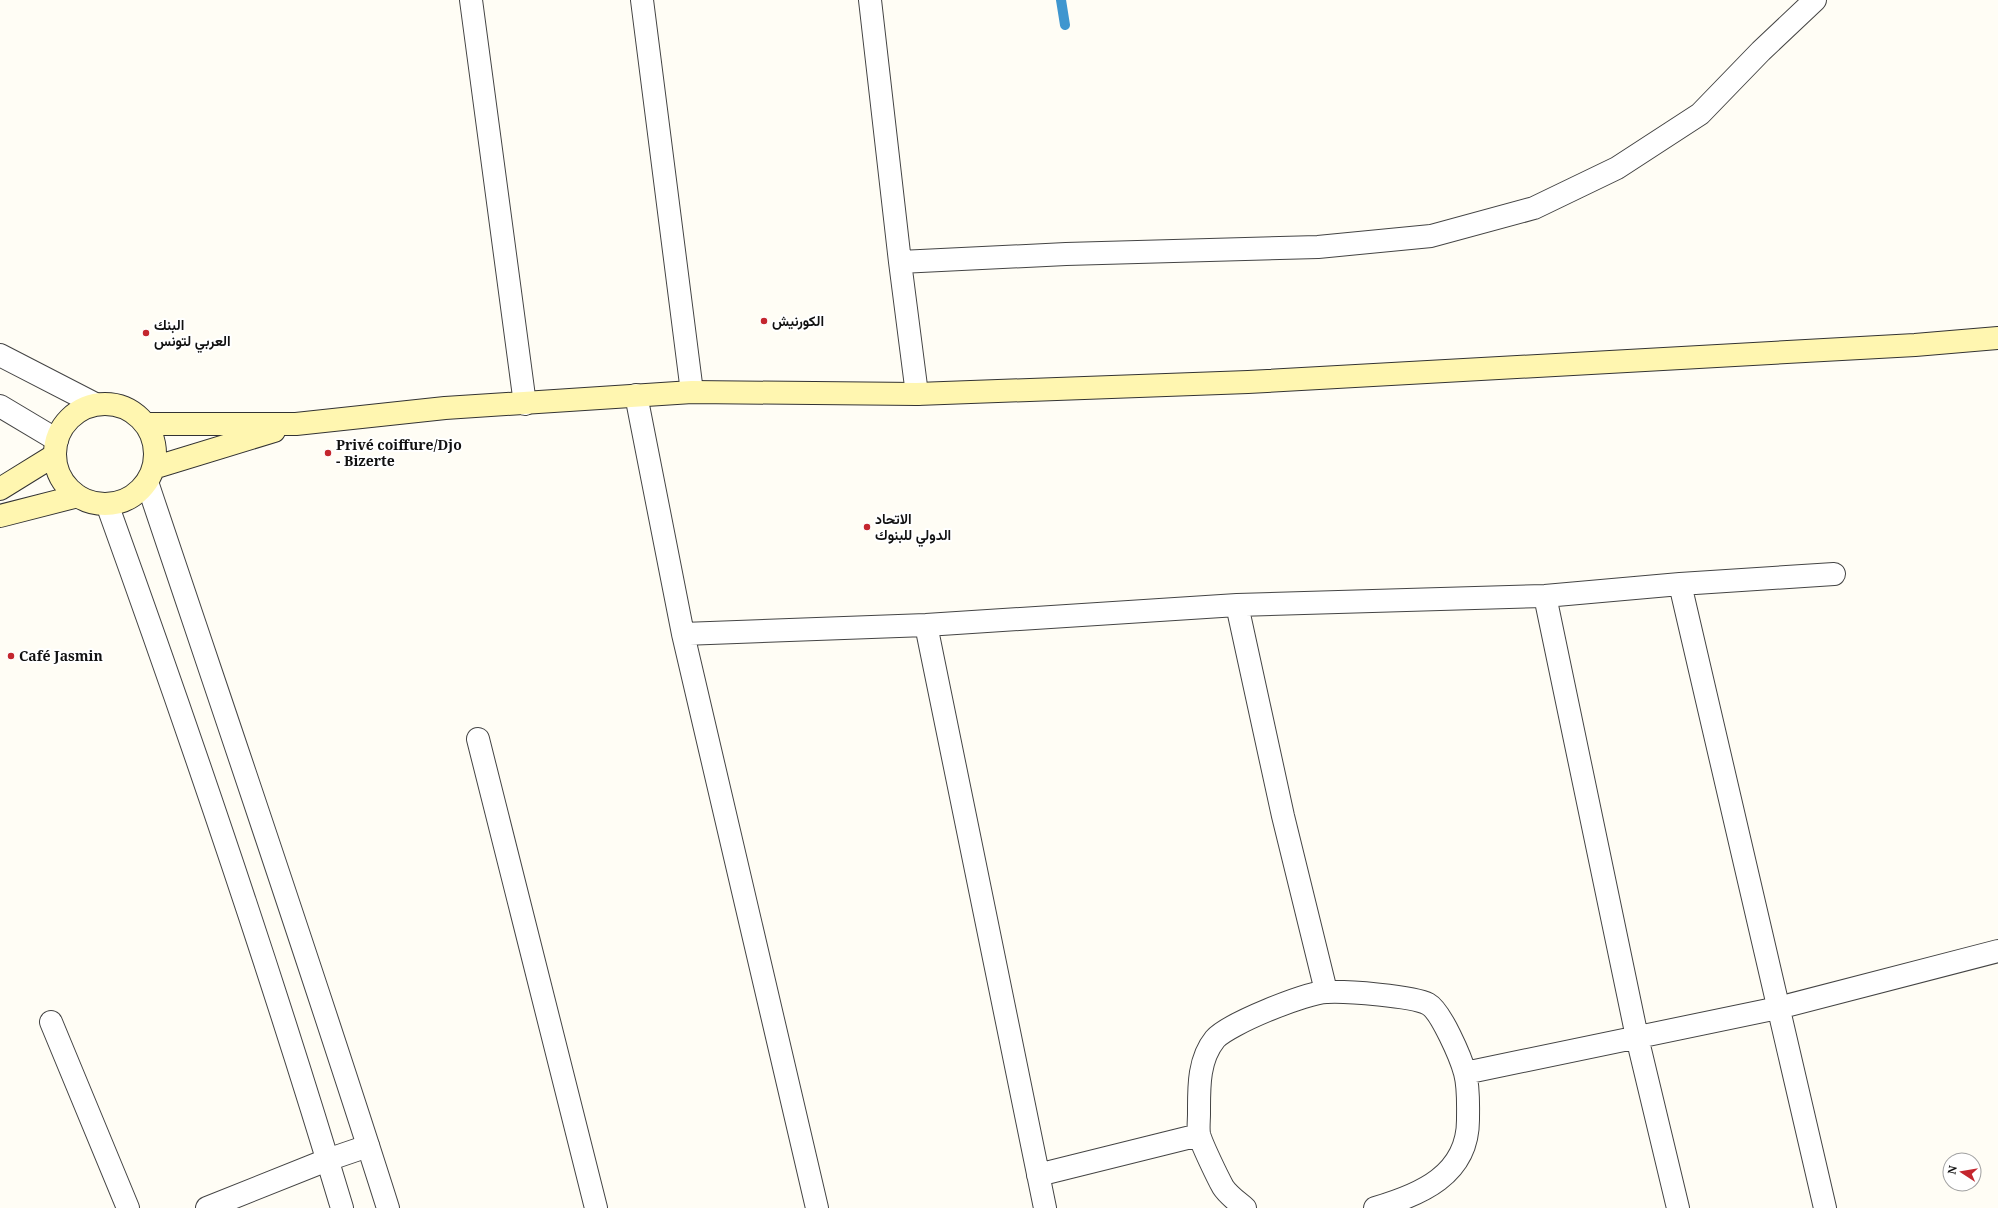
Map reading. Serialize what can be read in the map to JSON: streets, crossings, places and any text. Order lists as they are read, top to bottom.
{
  "places": [
    "الكورنيش",
    "البنك العربي لتونس",
    "Privé coiffure/Djo - Bizerte",
    "الاتحاد الدولي للبنوك",
    "Café Jasmin"
  ],
  "north": "left"
}
